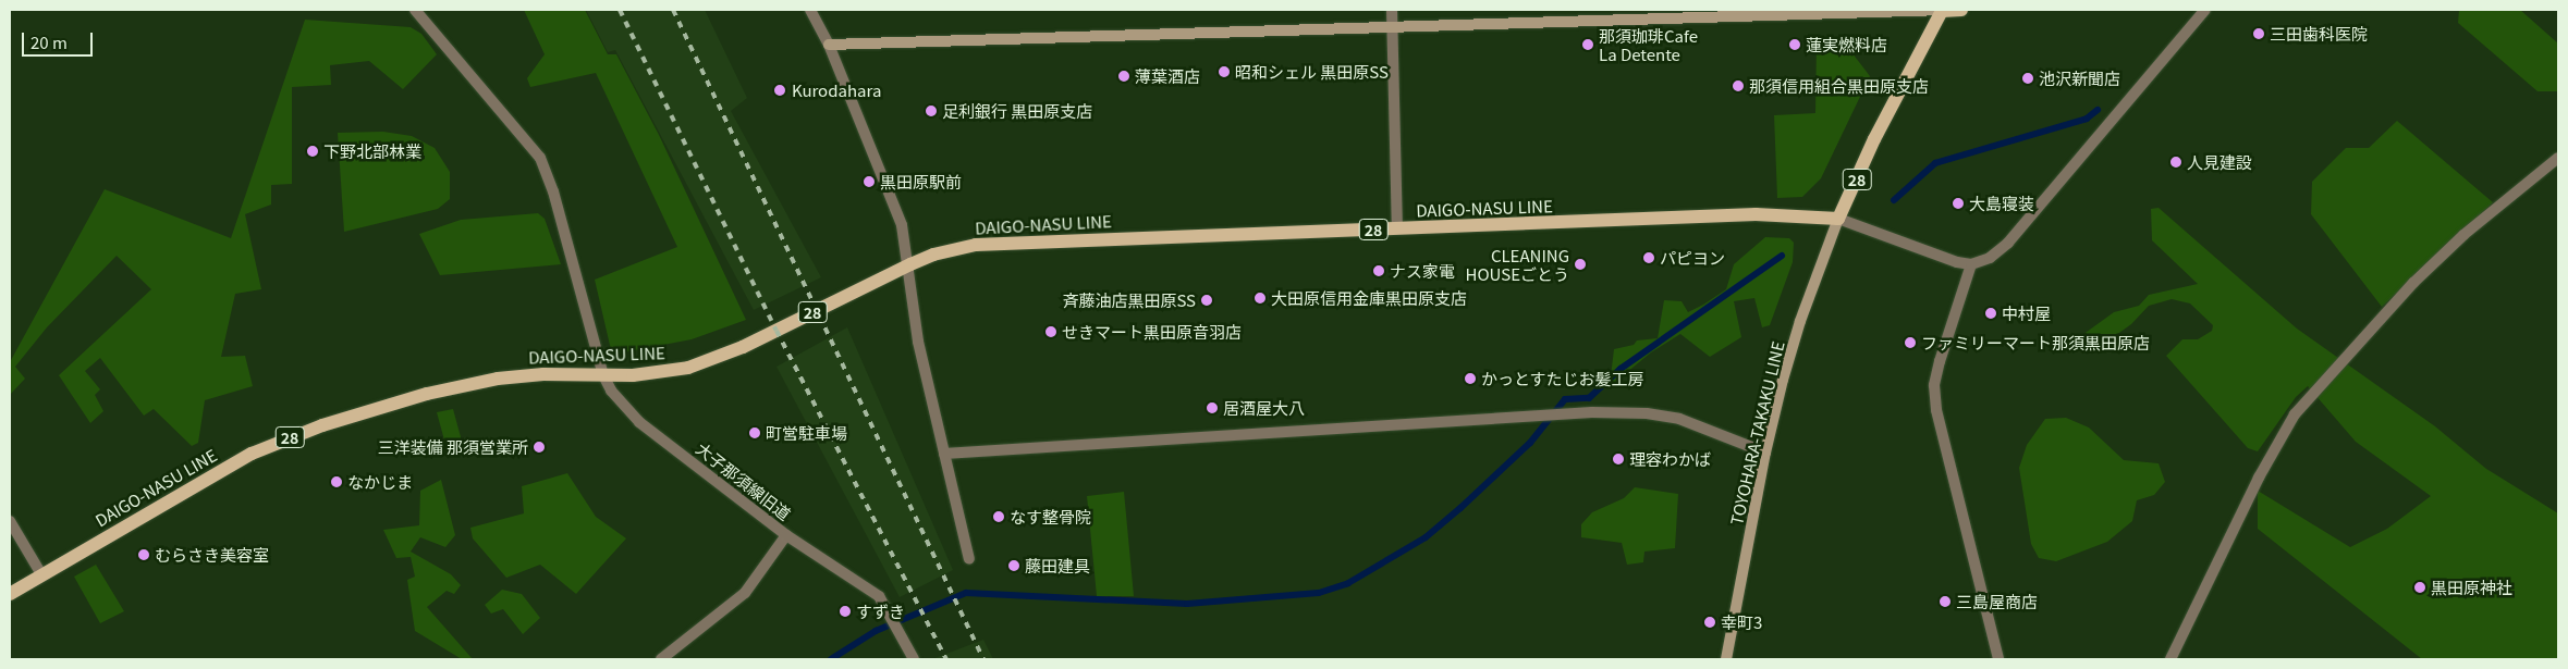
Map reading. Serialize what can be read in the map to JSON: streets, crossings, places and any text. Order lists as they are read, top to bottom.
{
  "streets": {
    "main road": ["28", "DAIGO-NASU LINE", "TOYOHARA-TAKAKU LINE"],
    "street": ["大子那須線旧道"]
  },
  "crossings": [
    ["28", "DAIGO-NASU LINE"],
    ["28", "TOYOHARA-TAKAKU LINE"],
    ["DAIGO-NASU LINE", "TOYOHARA-TAKAKU LINE"],
    ["DAIGO-NASU LINE", "大子那須線旧道"]
  ],
  "places": [
    "三田歯科医院",
    "那須珈琲Cafe La Detente",
    "蓮実燃料店",
    "昭和シェル 黒田原SS",
    "薄葉酒店",
    "池沢新聞店",
    "那須信用組合黒田原支店",
    "Kurodahara",
    "足利銀行 黒田原支店",
    "下野北部林業",
    "人見建設",
    "黒田原駅前",
    "大島寝装",
    "パピヨン",
    "CLEANING HOUSEごとう",
    "ナス家電",
    "大田原信用金庫黒田原支店",
    "斉藤油店黒田原SS",
    "中村屋",
    "せきマート黒田原音羽店",
    "ファミリーマート那須黒田原店",
    "かっとすたじお髪工房",
    "居酒屋大八",
    "町営駐車場",
    "三洋装備 那須営業所",
    "理容わかば",
    "なかじま",
    "なす整骨院",
    "むらさき美容室",
    "藤田建具",
    "黒田原神社",
    "三島屋商店",
    "すずき",
    "幸町3"
  ],
  "scale_bar": "20 m"
}
